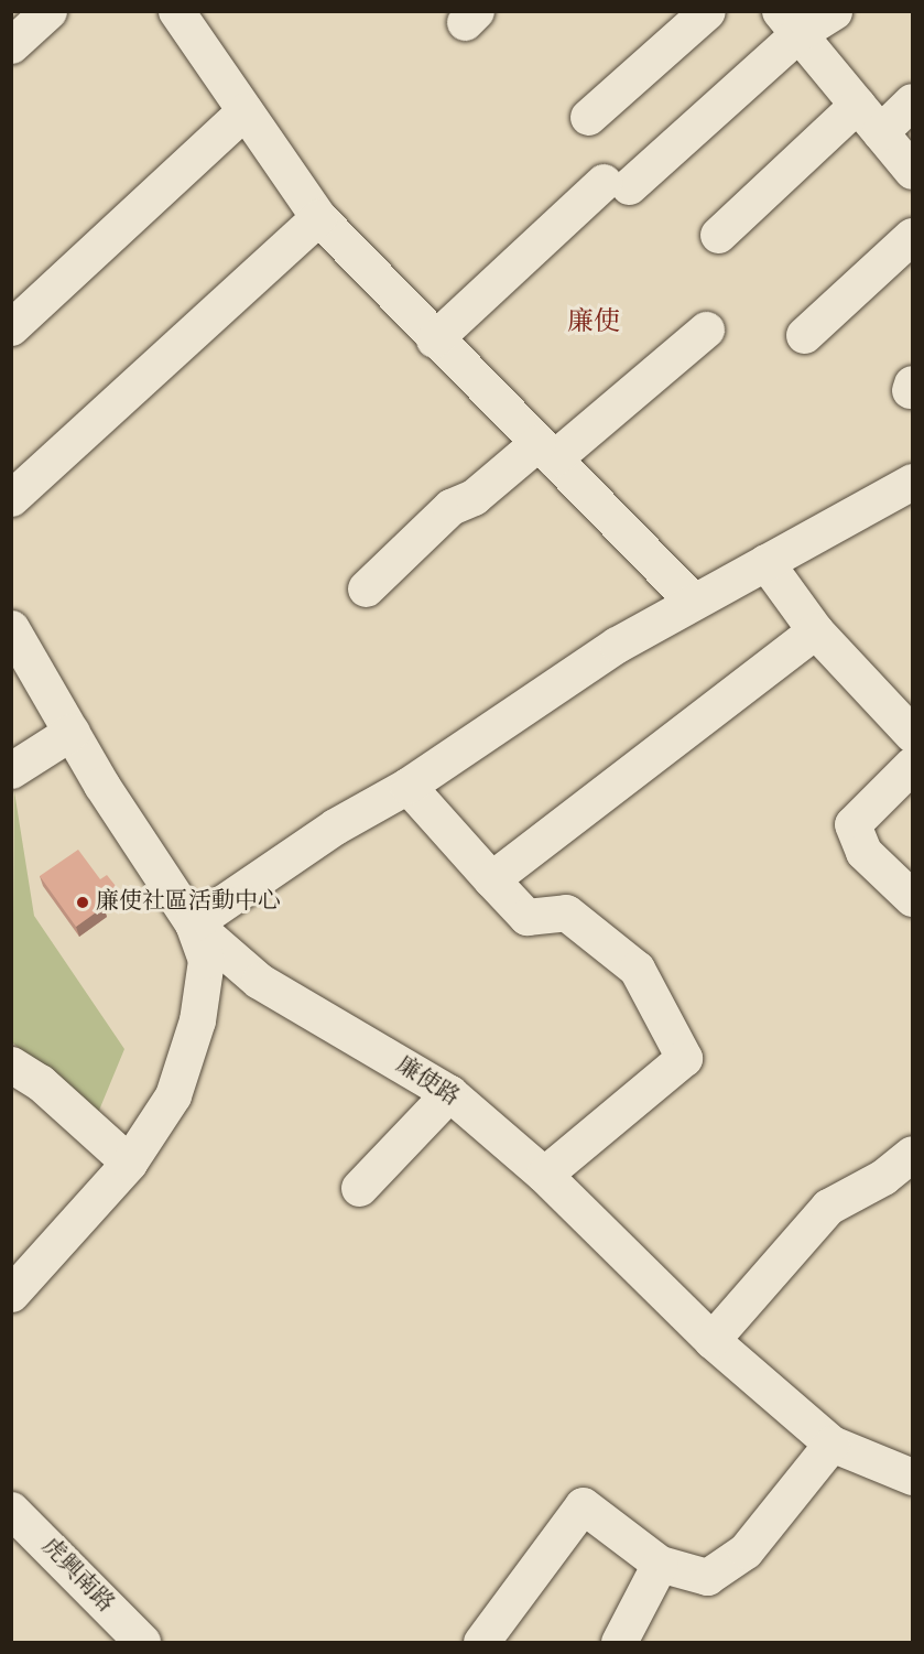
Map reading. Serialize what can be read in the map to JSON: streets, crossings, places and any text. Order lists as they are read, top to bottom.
{
  "streets": {
    "street": ["廉使路", "虎興南路"]
  },
  "districts": ["廉使"],
  "places": ["廉使社區活動中心"]
}
